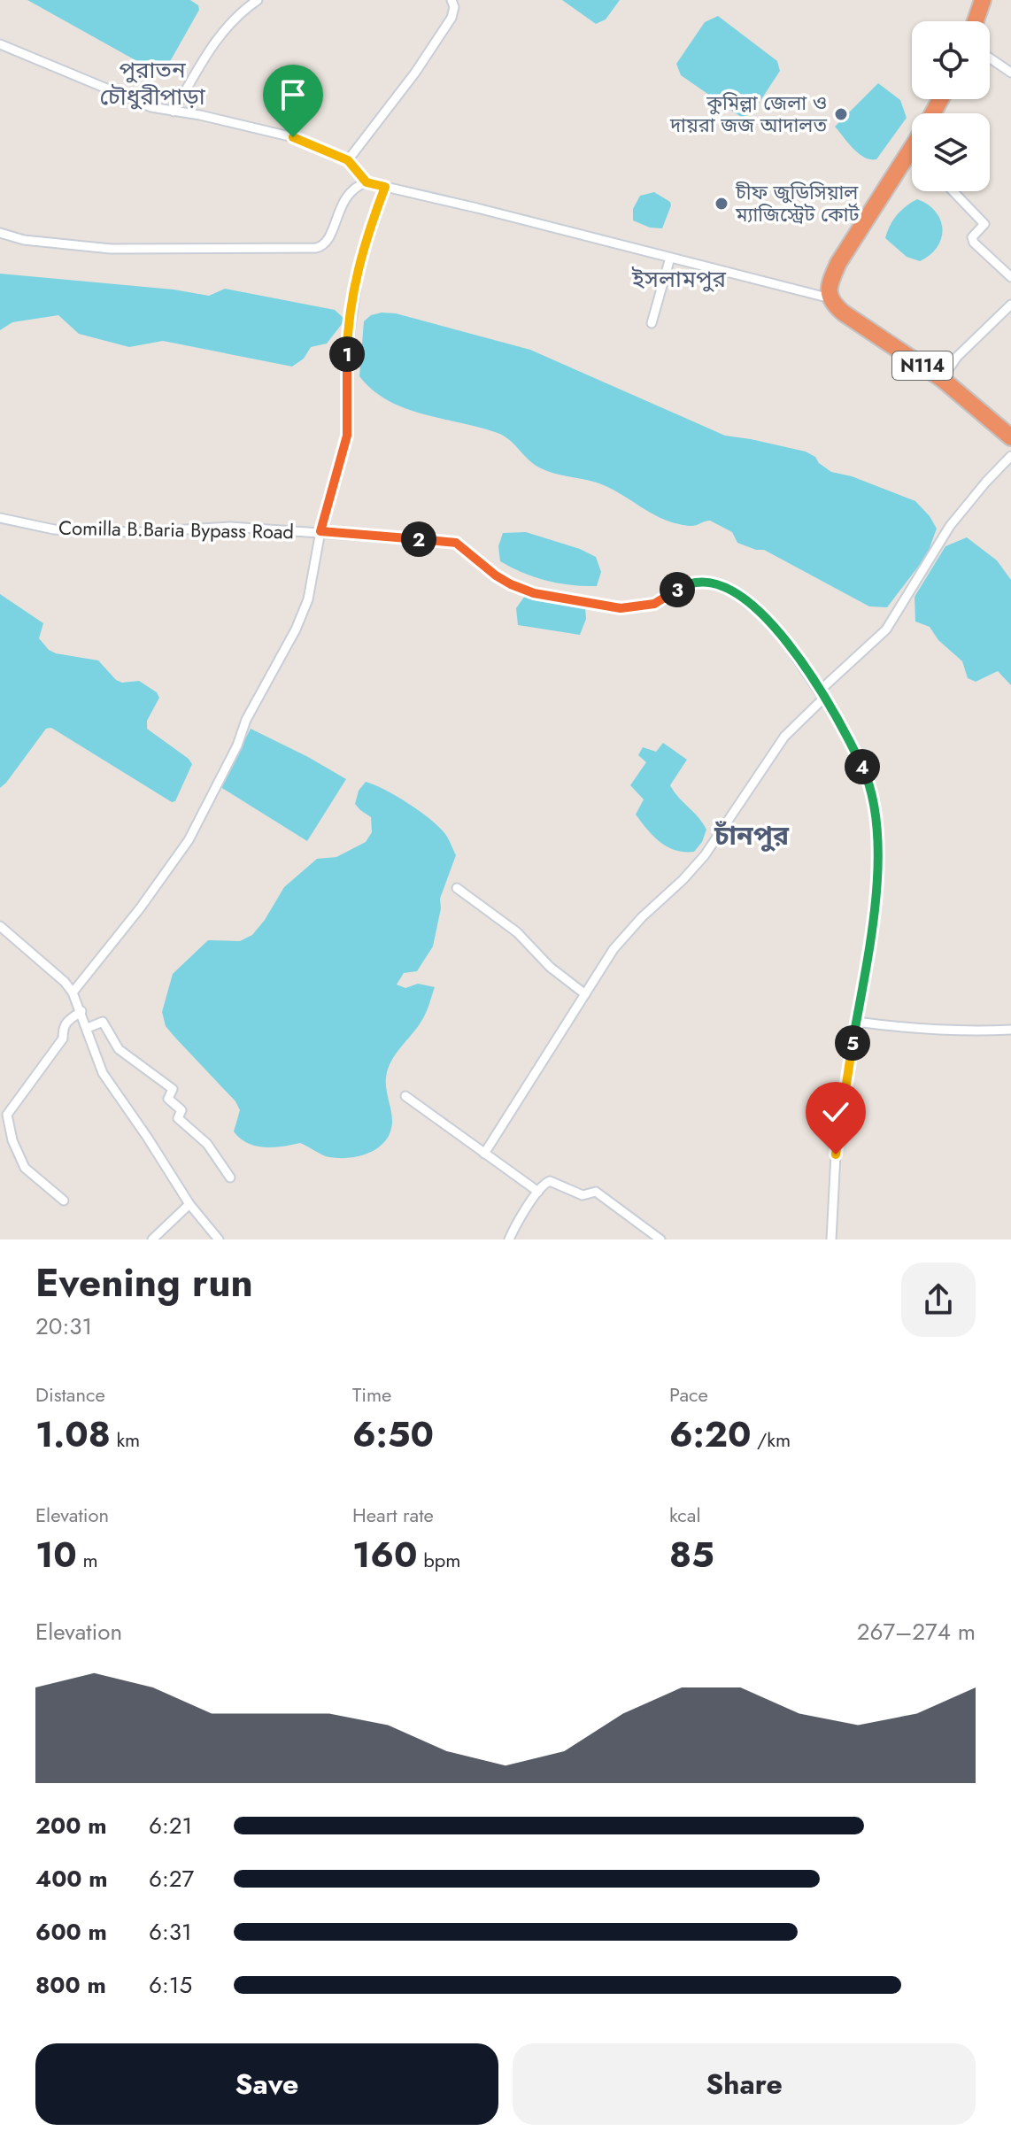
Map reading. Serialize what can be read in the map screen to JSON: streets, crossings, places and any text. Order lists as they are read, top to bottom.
{
  "streets": {
    "highway": ["N114"],
    "street": ["Comilla B.Baria Bypass Road"]
  },
  "districts": ["পুরাতন চৌধুরীপাড়া", "ইসলামপুর", "চাঁনপুর"],
  "places": ["কুমিল্লা জেলা ও দায়রা জজ আদালত", "চীফ জুডিসিয়াল ম্যাজিস্ট্রেট কোর্ট"],
  "page": {
    "pins": [
      "1",
      "2",
      "3",
      "4",
      "5"
    ],
    "heading": ["Evening run", "20:31"],
    "stats": [
      ["Distance", "1.08 km"],
      ["Time", "6:50"],
      ["Pace", "6:20 /km"],
      ["Elevation", "10 m"],
      ["Heart rate", "160 bpm"],
      ["kcal", "85"]
    ],
    "chart": ["Elevation", "267–274 m"],
    "list": [
      {
        "name": "200 m",
        "note": "6:21"
      },
      {
        "name": "400 m",
        "note": "6:27"
      },
      {
        "name": "600 m",
        "note": "6:31"
      },
      {
        "name": "800 m",
        "note": "6:15"
      }
    ],
    "buttons": ["Save", "Share"]
  }
}
